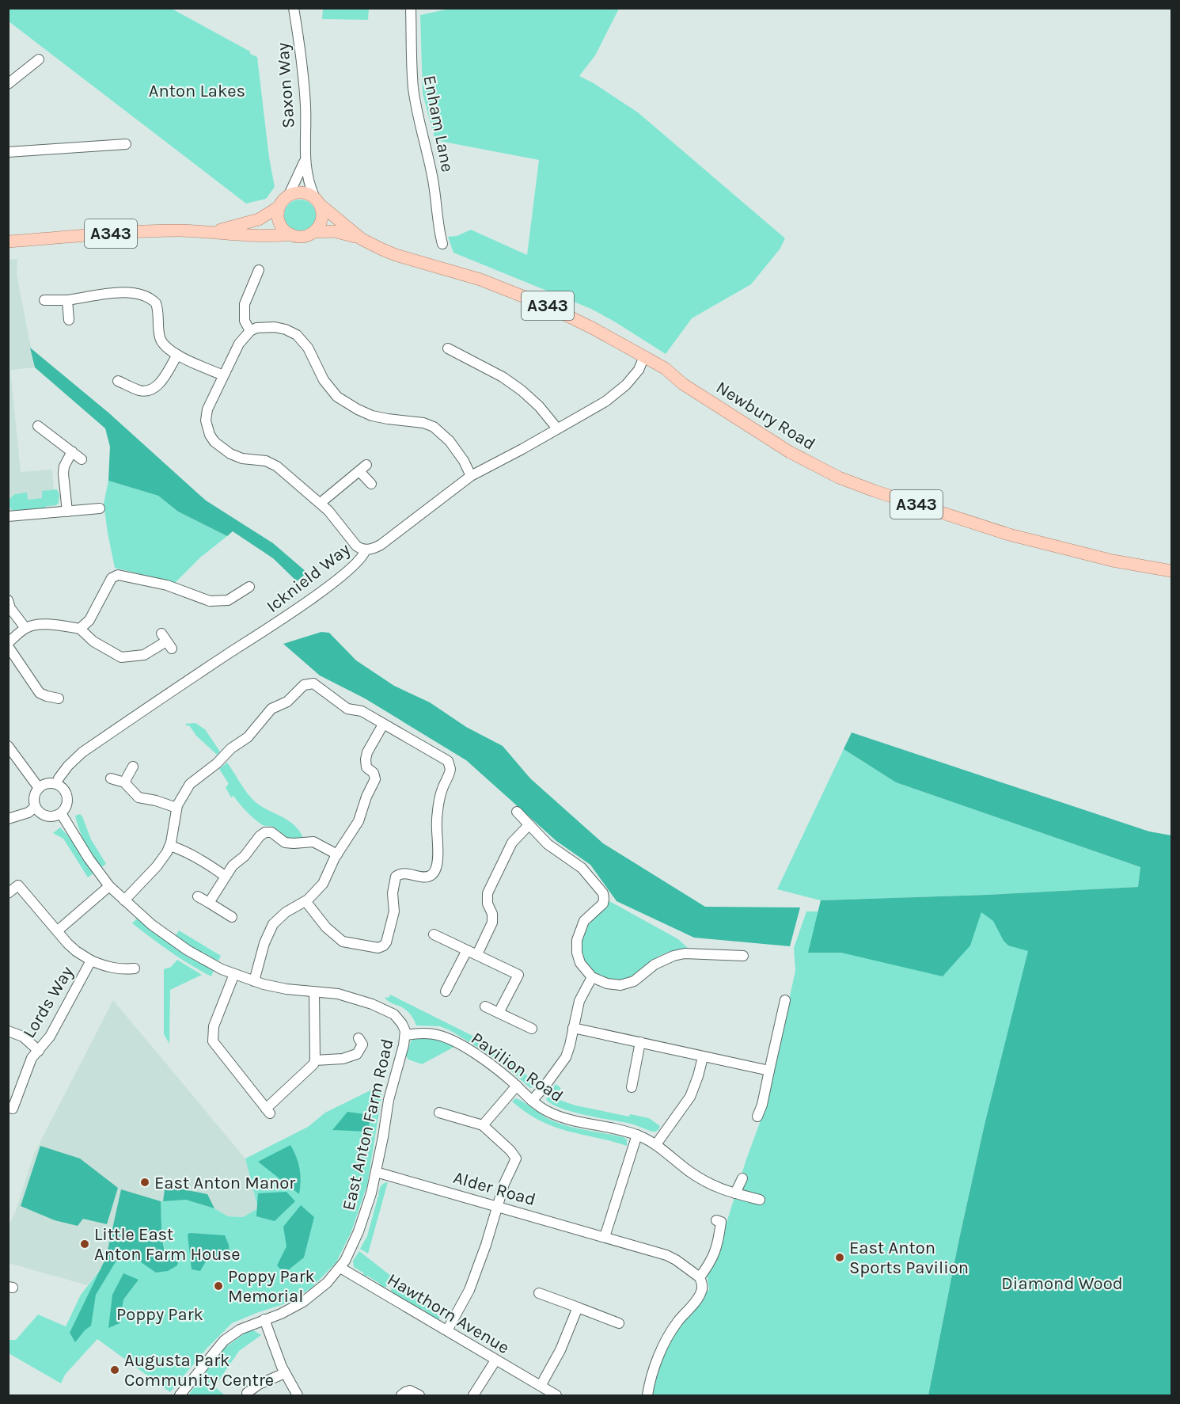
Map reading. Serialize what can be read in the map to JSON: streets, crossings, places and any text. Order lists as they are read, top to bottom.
{
  "streets": {
    "main road": ["A343", "Newbury Road"],
    "street": [
      "Saxon Way",
      "Enham Lane",
      "Icknield Way",
      "Lords Way",
      "Pavilion Road",
      "East Anton Farm Road",
      "Alder Road",
      "Hawthorn Avenue"
    ]
  },
  "crossings": [
    ["Saxon Way", "A343"],
    ["Saxon Way", "Newbury Road"],
    ["A343", "Newbury Road"],
    ["Newbury Road", "Icknield Way"],
    ["Pavilion Road", "East Anton Farm Road"],
    ["East Anton Farm Road", "Alder Road"],
    ["East Anton Farm Road", "Hawthorn Avenue"]
  ],
  "parks": ["Anton Lakes", "Diamond Wood", "Poppy Park"],
  "places": [
    "East Anton Manor",
    "Little East Anton Farm House",
    "East Anton Sports Pavilion",
    "Poppy Park Memorial",
    "Augusta Park Community Centre"
  ]
}
